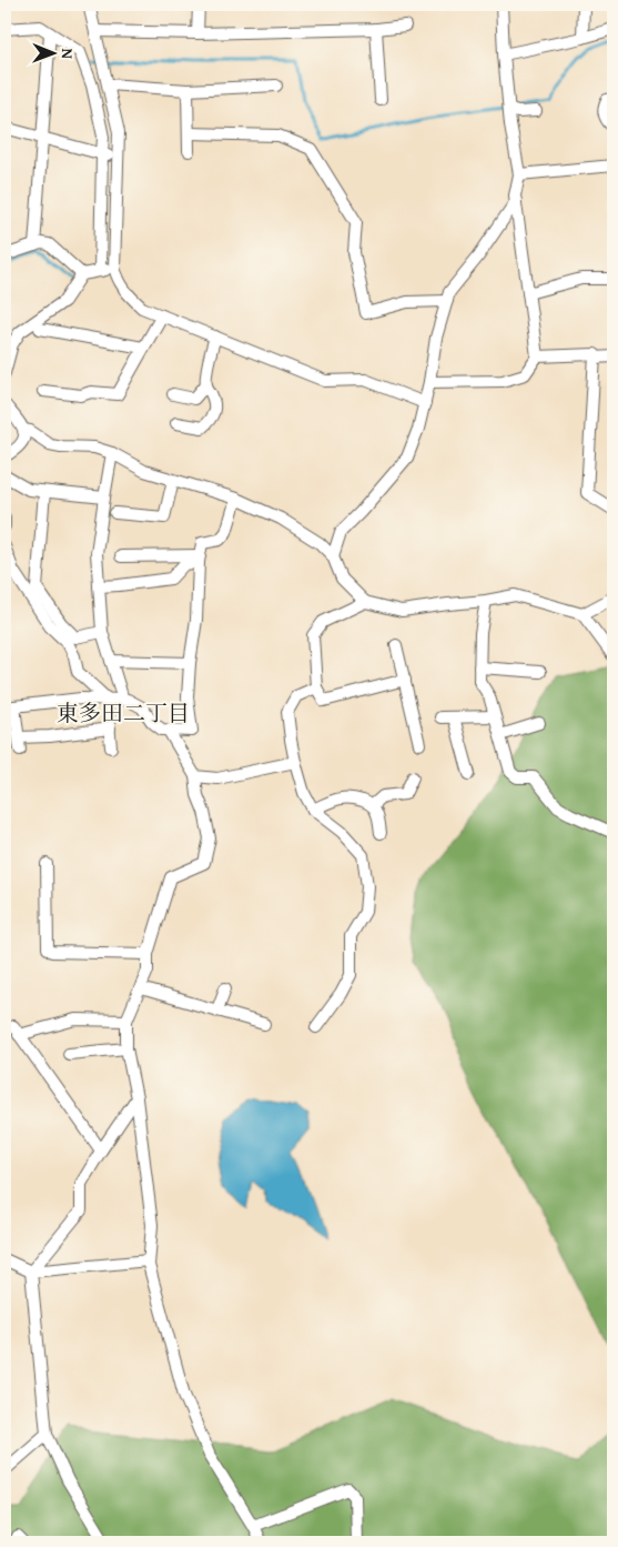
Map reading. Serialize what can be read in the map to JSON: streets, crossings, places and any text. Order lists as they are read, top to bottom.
{
  "districts": ["東多田二丁目"],
  "north": "right"
}
